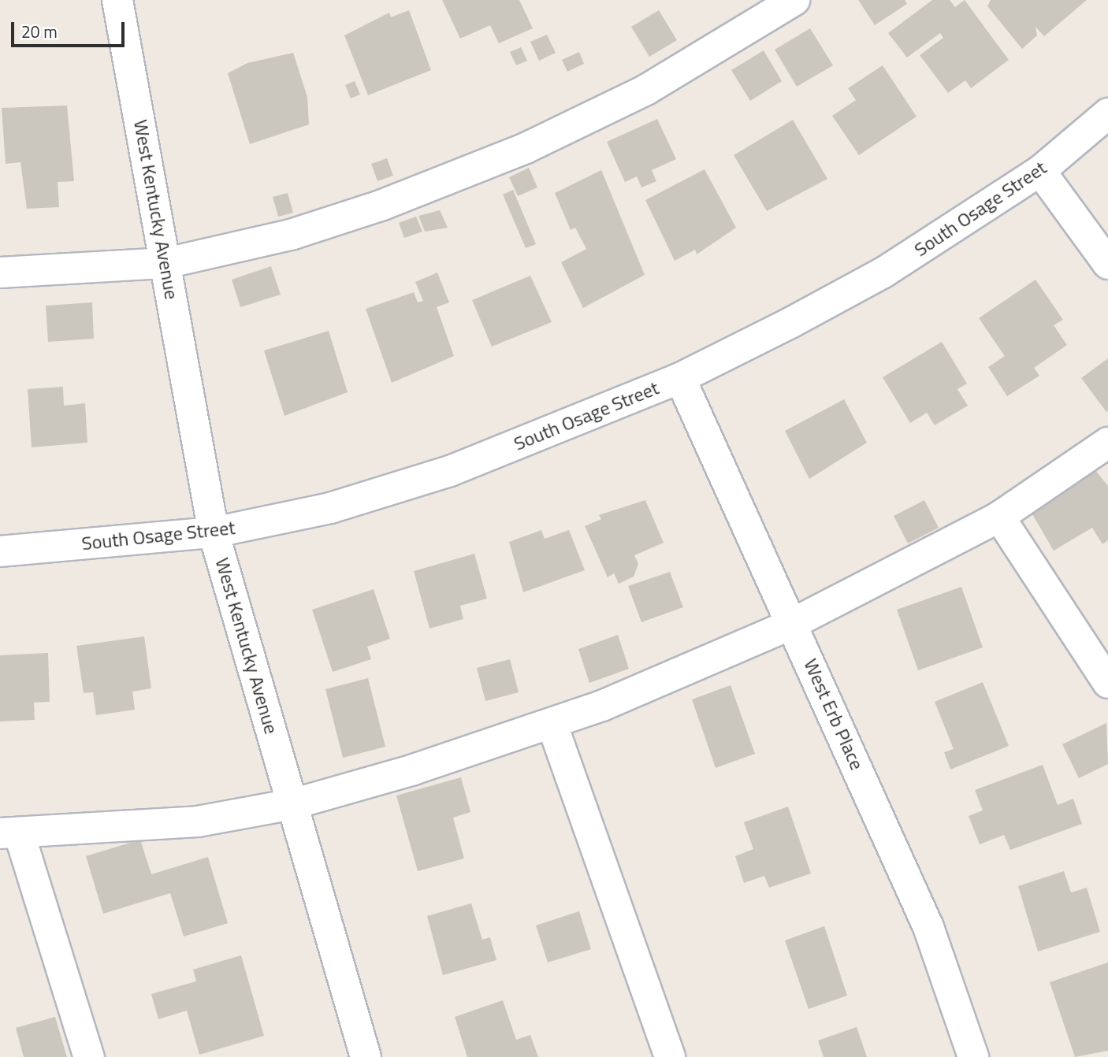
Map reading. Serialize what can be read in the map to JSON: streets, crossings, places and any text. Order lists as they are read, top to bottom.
{
  "streets": {
    "street": ["South Osage Street", "West Kentucky Avenue", "West Erb Place"]
  },
  "crossings": [
    ["South Osage Street", "West Kentucky Avenue"],
    ["South Osage Street", "West Erb Place"]
  ],
  "scale_bar": "20 m"
}
